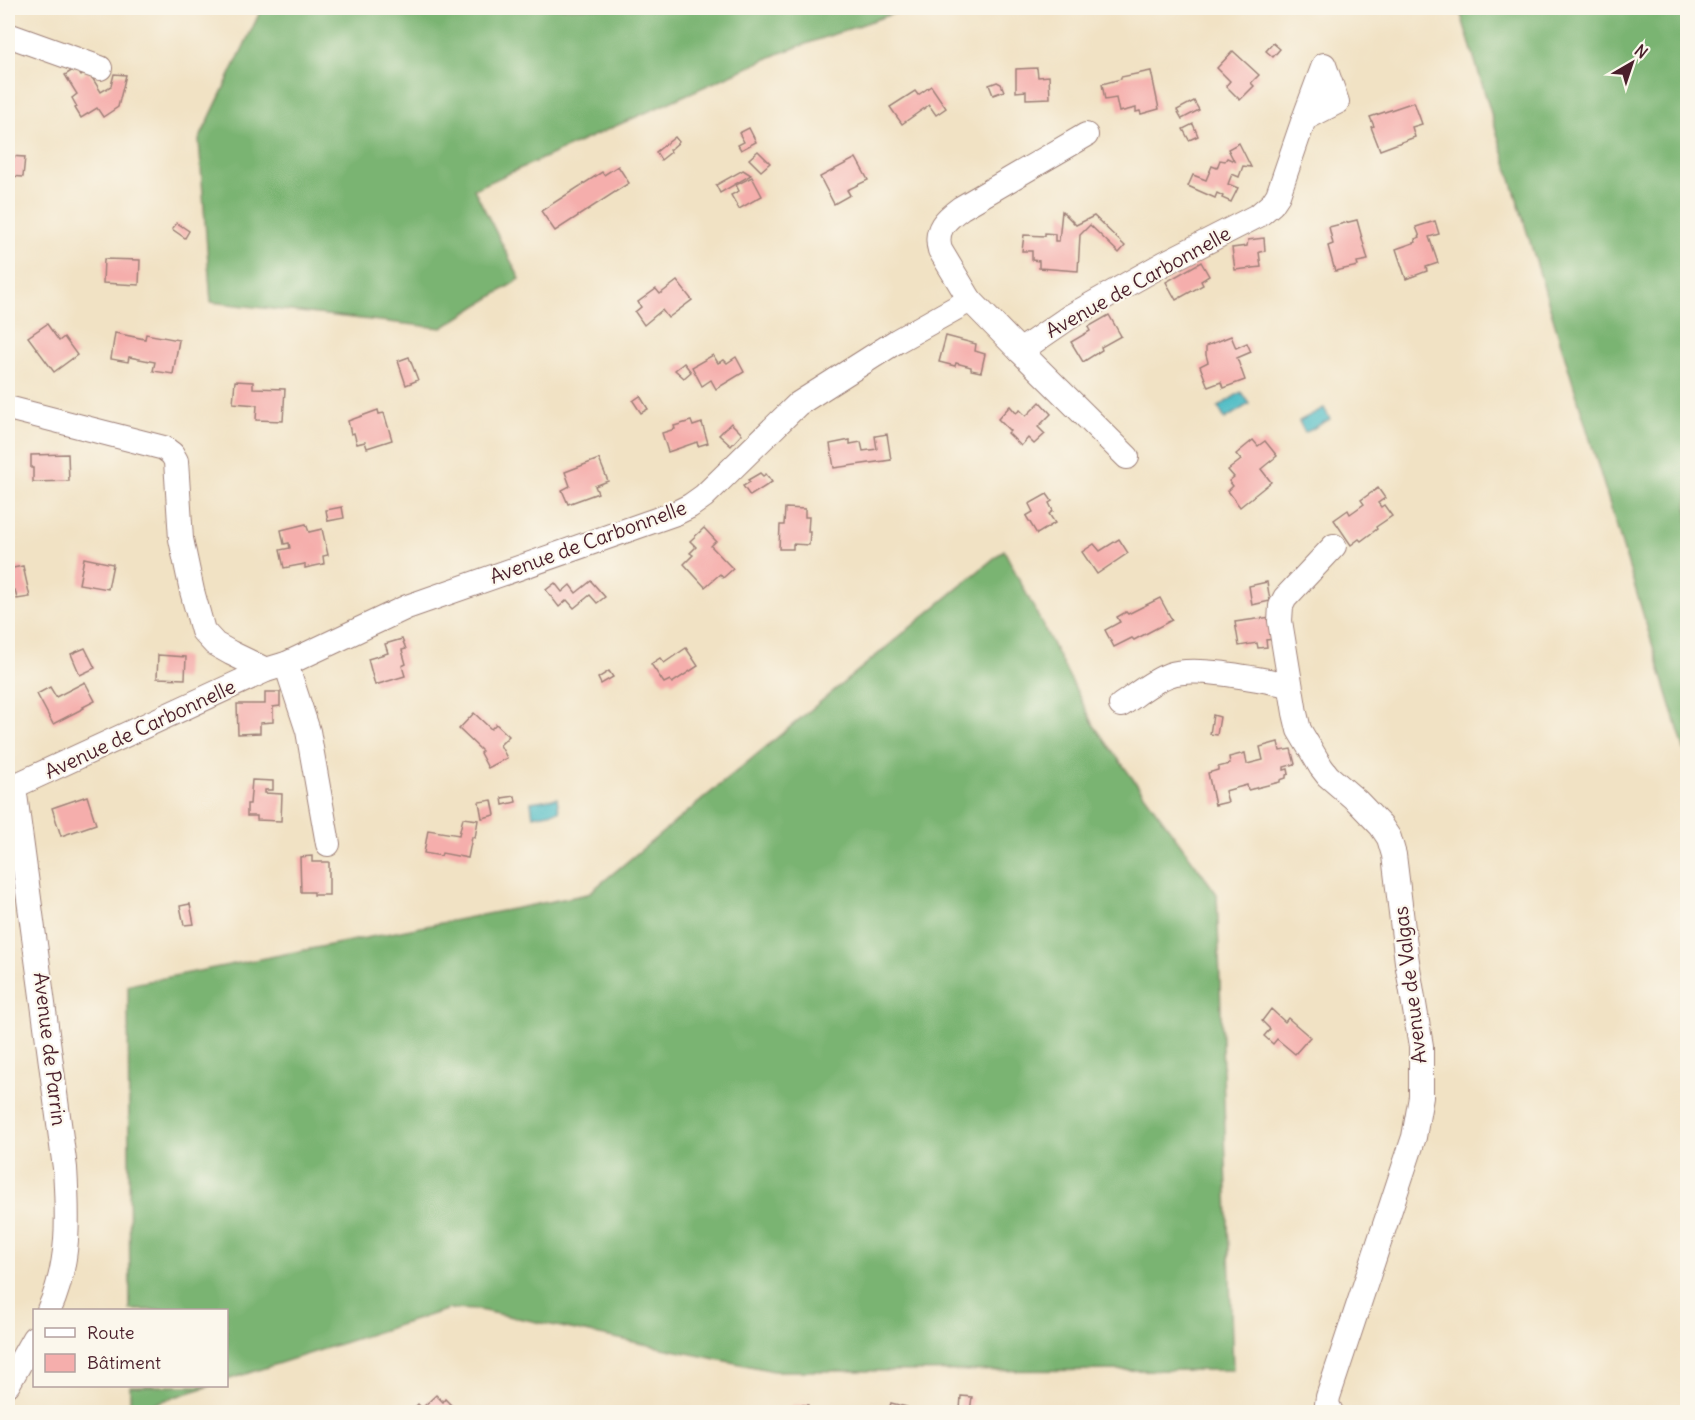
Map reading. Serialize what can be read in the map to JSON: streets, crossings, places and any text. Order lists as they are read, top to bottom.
{
  "streets": {
    "street": ["Avenue de Carbonnelle", "Avenue de Valgas", "Avenue de Parrin"]
  },
  "crossings": [
    ["Avenue de Carbonnelle", "Avenue de Parrin"]
  ],
  "legend": ["Route", "Bâtiment"],
  "north": "top right"
}
